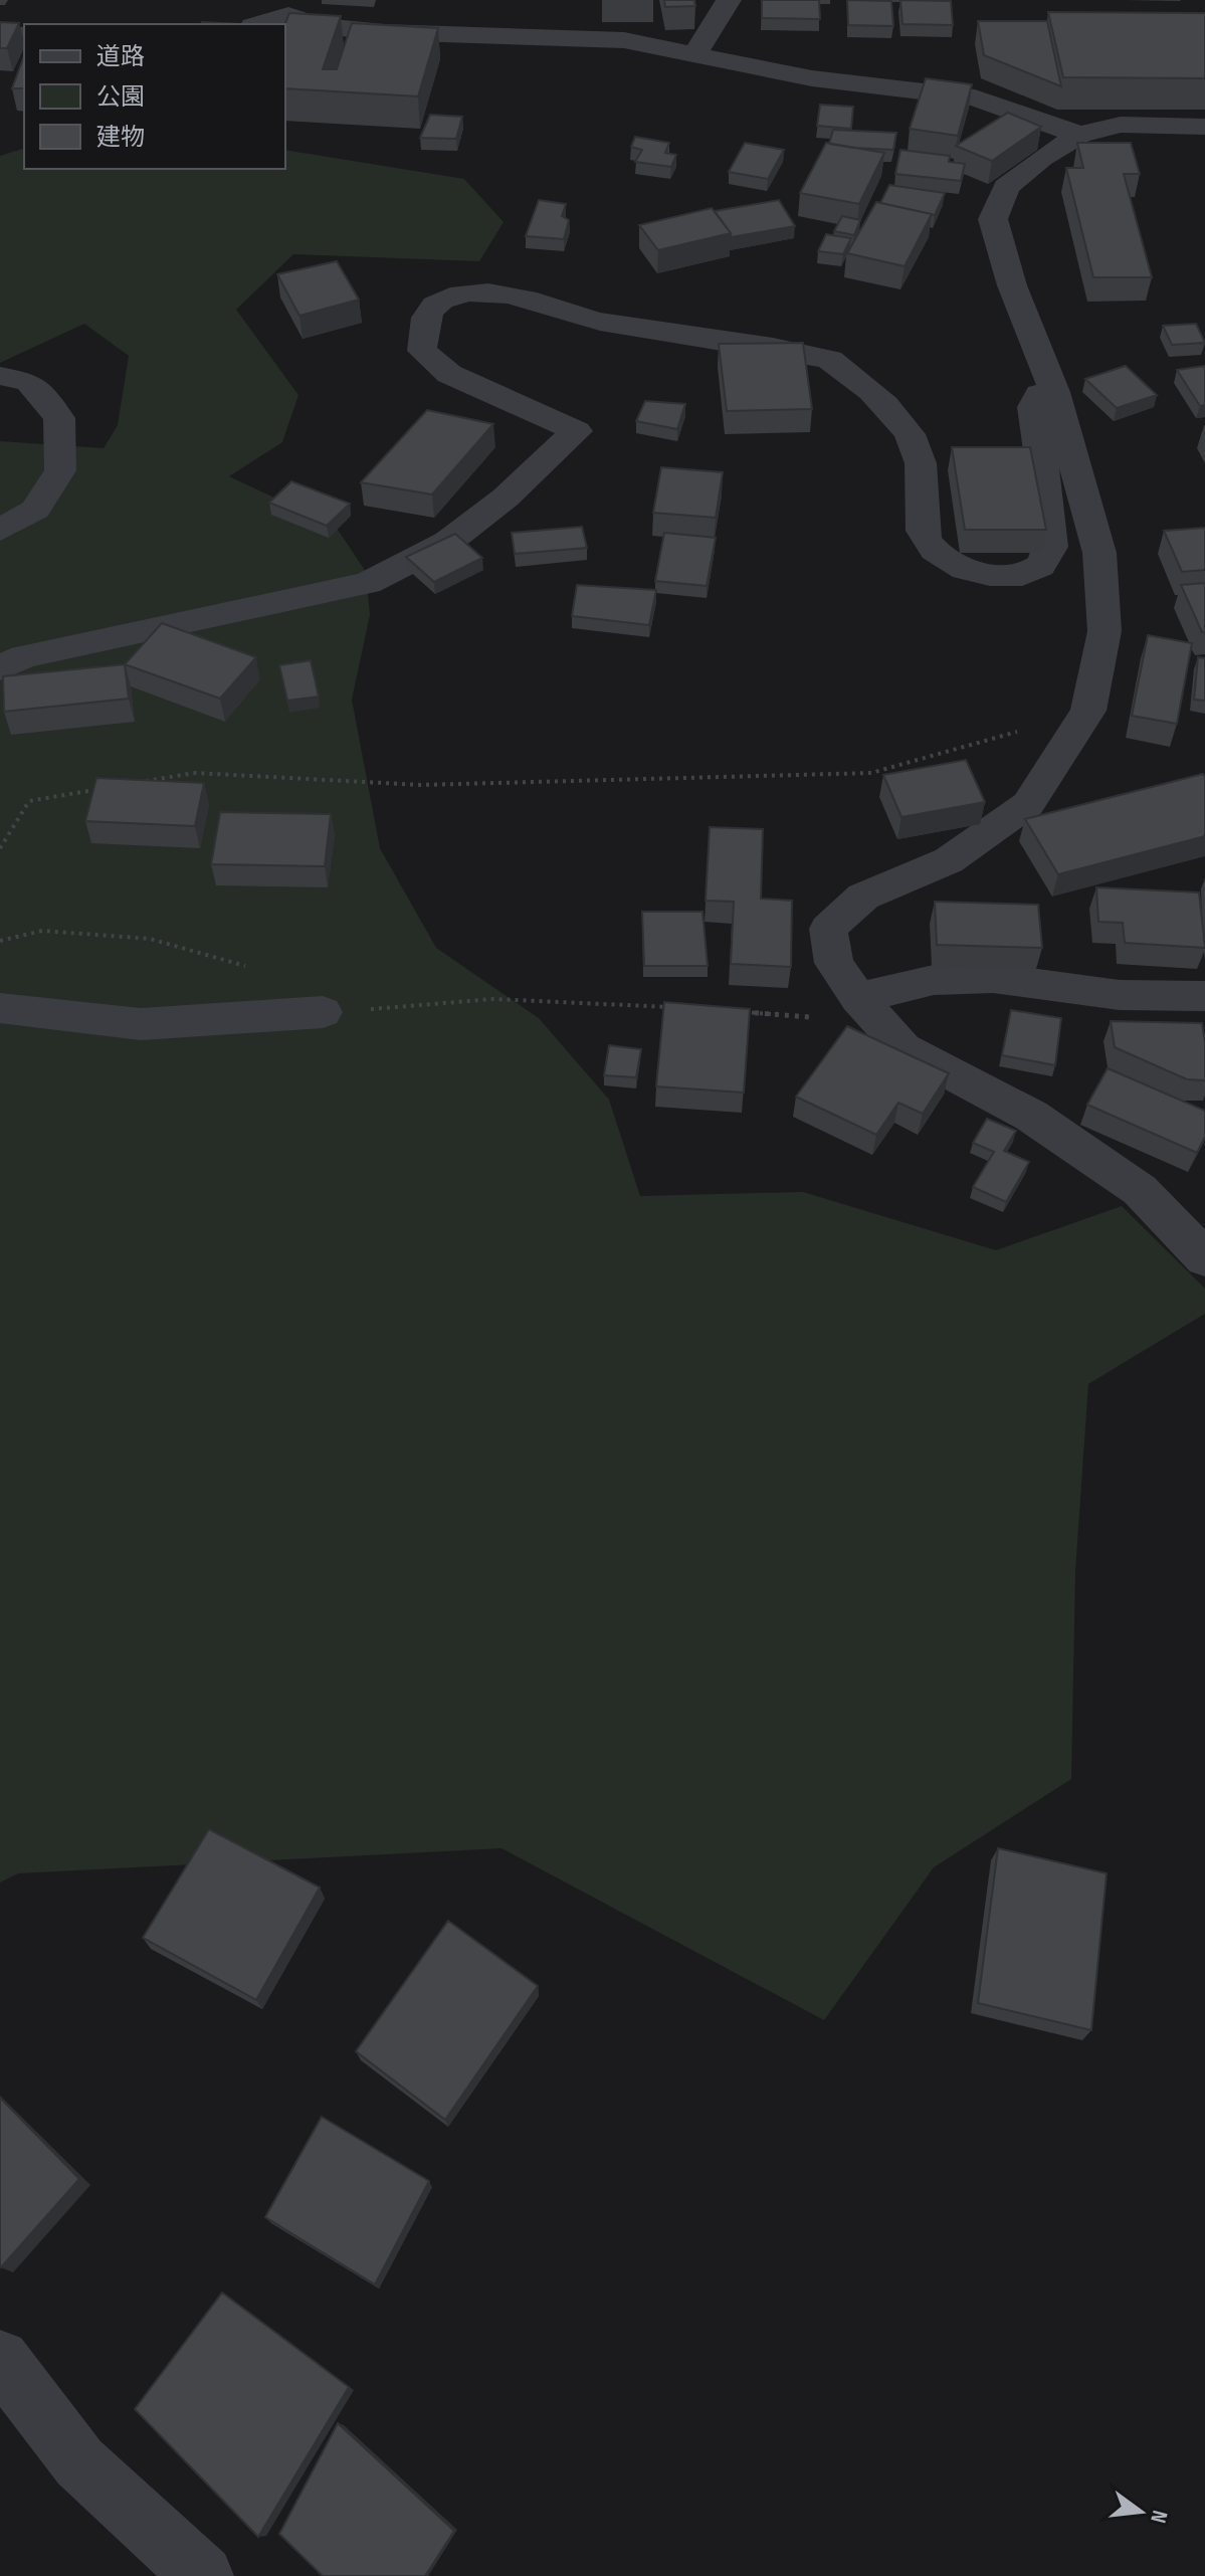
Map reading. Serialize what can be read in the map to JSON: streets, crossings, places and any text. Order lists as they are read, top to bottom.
{
  "legend": ["道路", "公園", "建物"],
  "north": "right"
}
